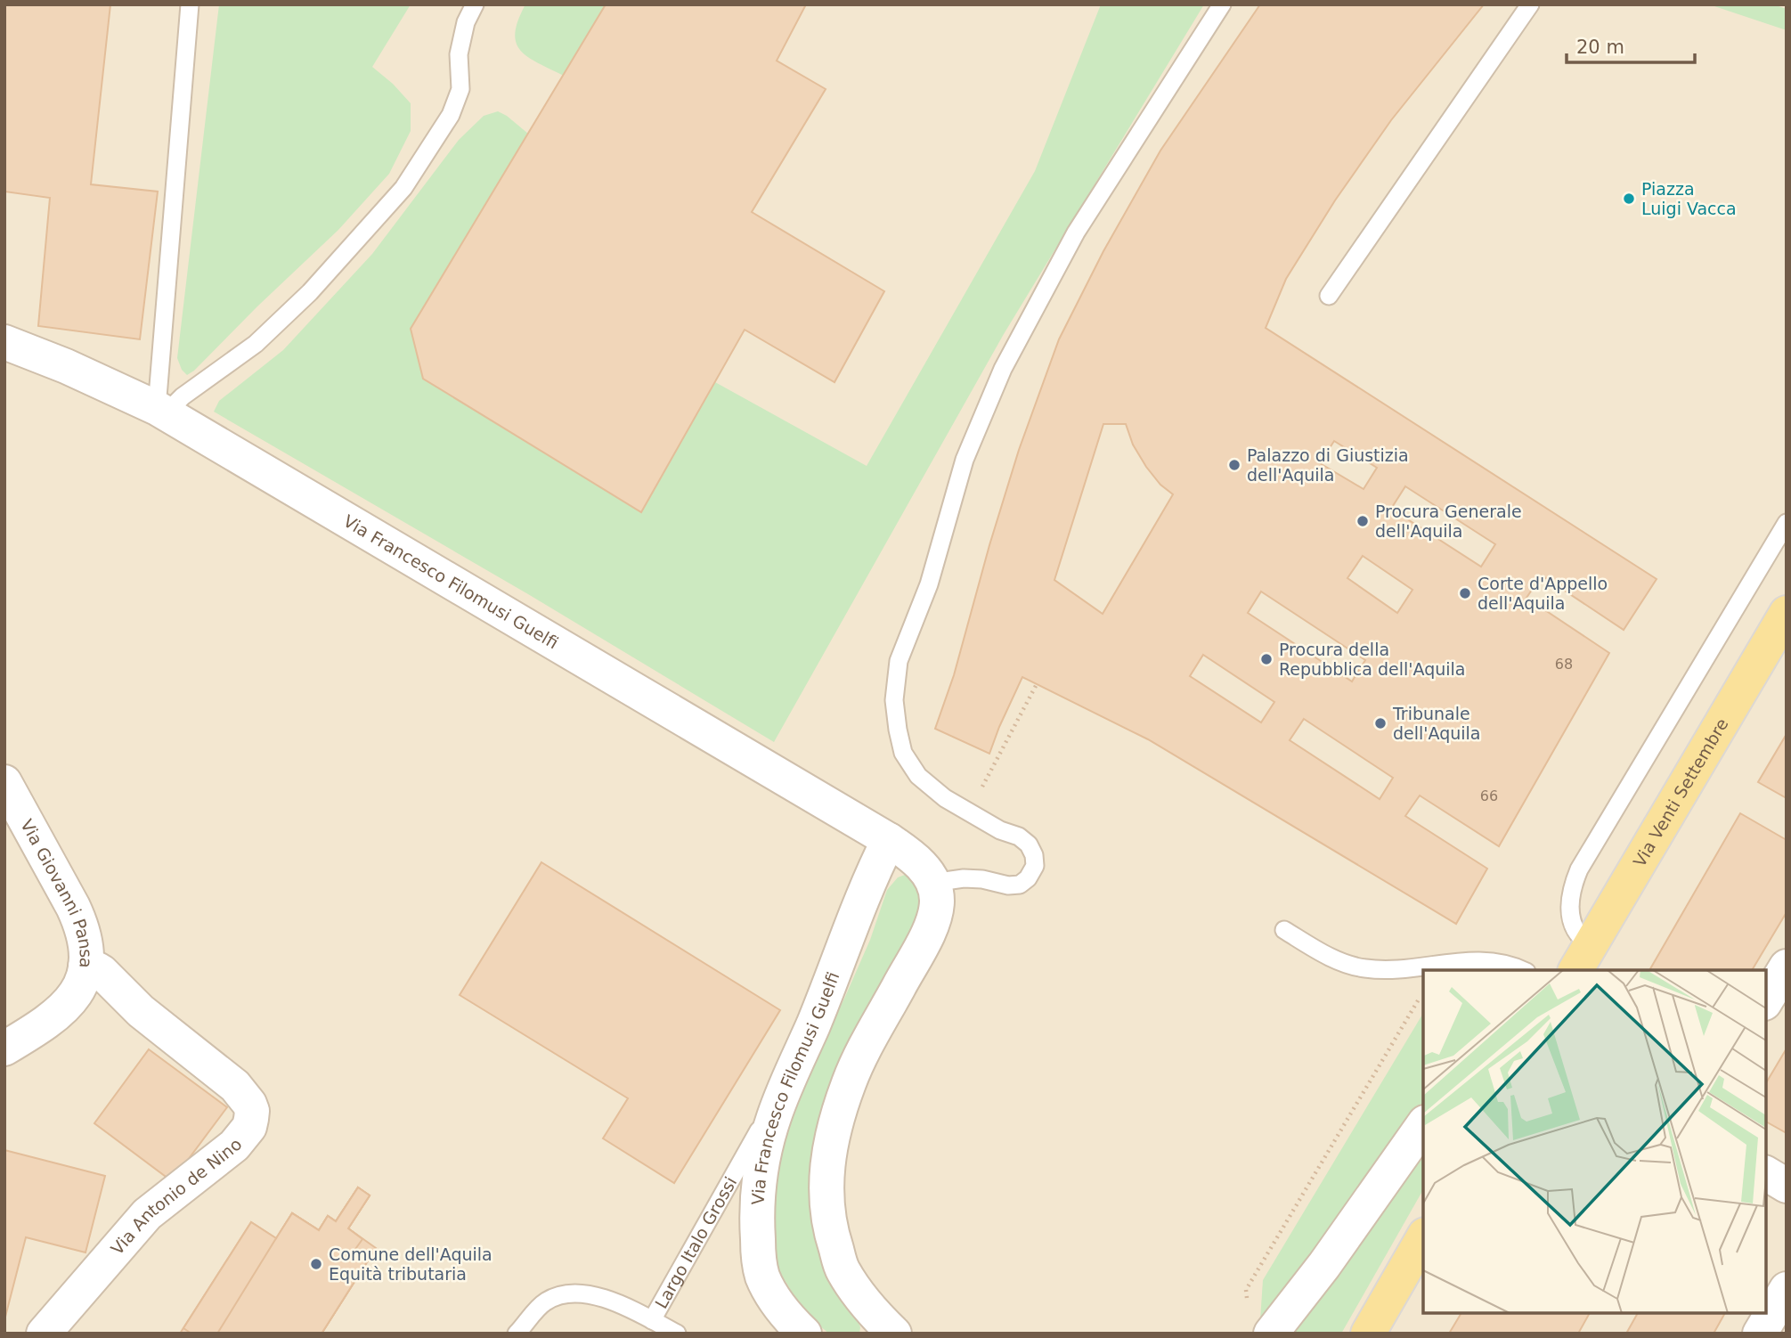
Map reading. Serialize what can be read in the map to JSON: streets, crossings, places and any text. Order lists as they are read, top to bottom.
{
  "streets": {
    "main road": ["Via Venti Settembre"],
    "street": ["Via Francesco Filomusi Guelfi", "Via Giovanni Pansa", "Via Antonio de Nino"],
    "lane": ["Largo Italo Grossi"]
  },
  "crossings": [
    ["Via Francesco Filomusi Guelfi", "Largo Italo Grossi"],
    ["Via Giovanni Pansa", "Via Antonio de Nino"]
  ],
  "places": [
    "Piazza Luigi Vacca",
    "Palazzo di Giustizia dell'Aquila",
    "Procura Generale dell'Aquila",
    "Corte d'Appello dell'Aquila",
    "Procura della Repubblica dell'Aquila",
    "Tribunale dell'Aquila",
    "Comune dell'Aquila Equità tributaria"
  ],
  "house_numbers": ["68", "66"],
  "scale_bar": "20 m"
}
